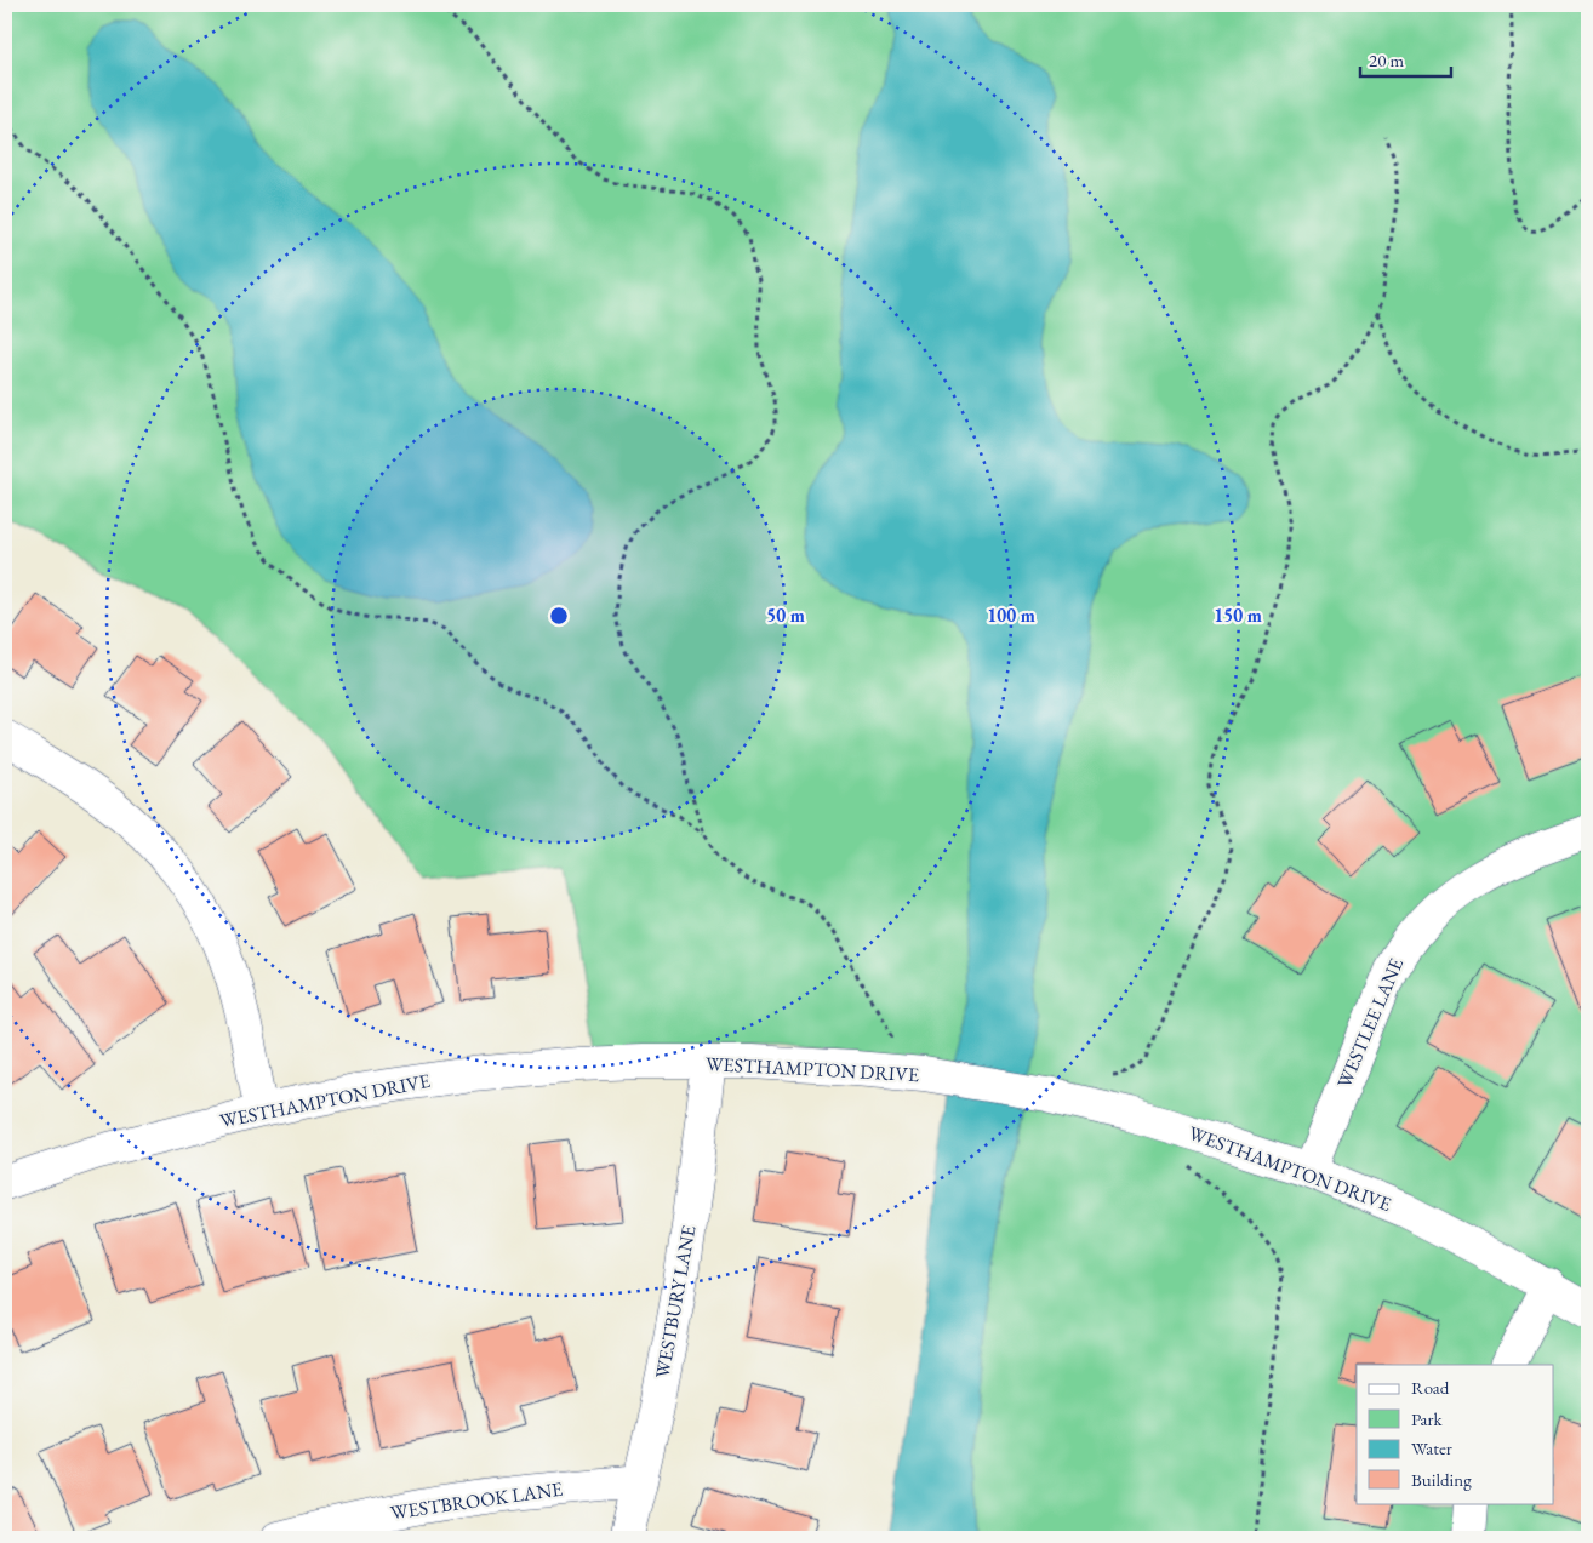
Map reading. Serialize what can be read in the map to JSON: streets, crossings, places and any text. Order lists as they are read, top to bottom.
{
  "streets": {
    "street": [
      "WESTLEE LANE",
      "WESTHAMPTON DRIVE",
      "WESTBURY LANE",
      "WESTBROOK LANE"
    ]
  },
  "crossings": [
    ["WESTLEE LANE", "WESTHAMPTON DRIVE"],
    ["WESTHAMPTON DRIVE", "WESTBURY LANE"],
    ["WESTBURY LANE", "WESTBROOK LANE"]
  ],
  "legend": [
    "Road",
    "Park",
    "Water",
    "Building"
  ],
  "scale_bar": "20 m",
  "rings": ["50 m", "100 m", "150 m"]
}
